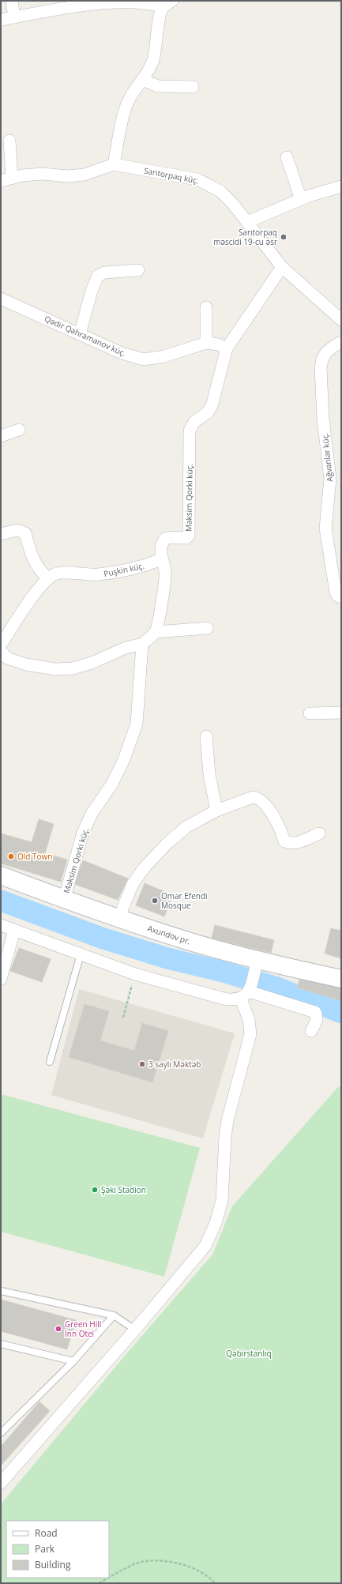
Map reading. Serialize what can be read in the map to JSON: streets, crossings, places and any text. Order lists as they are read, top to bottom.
{
  "streets": {
    "street": [
      "Sarıtorpaq küç.",
      "Qədir Qəhrəmanov küç.",
      "Ağvanlar küç.",
      "Maksim Qorki küç.",
      "Puşkin küç.",
      "Axundov pr."
    ]
  },
  "crossings": [
    ["Sarıtorpaq küç.", "Maksim Qorki küç."],
    ["Qədir Qəhrəmanov küç.", "Maksim Qorki küç."],
    ["Maksim Qorki küç.", "Puşkin küç."],
    ["Maksim Qorki küç.", "Axundov pr."]
  ],
  "parks": ["Qəbirstanlıq"],
  "places": [
    "Sarıtorpaq məscidi 19-cu əsr",
    "Old Town",
    "Omar Efendi Mosque",
    "3 saylı Məktəb",
    "Şəki Stadion",
    "Green Hill Inn Otel"
  ],
  "legend": ["Road", "Park", "Building"]
}
